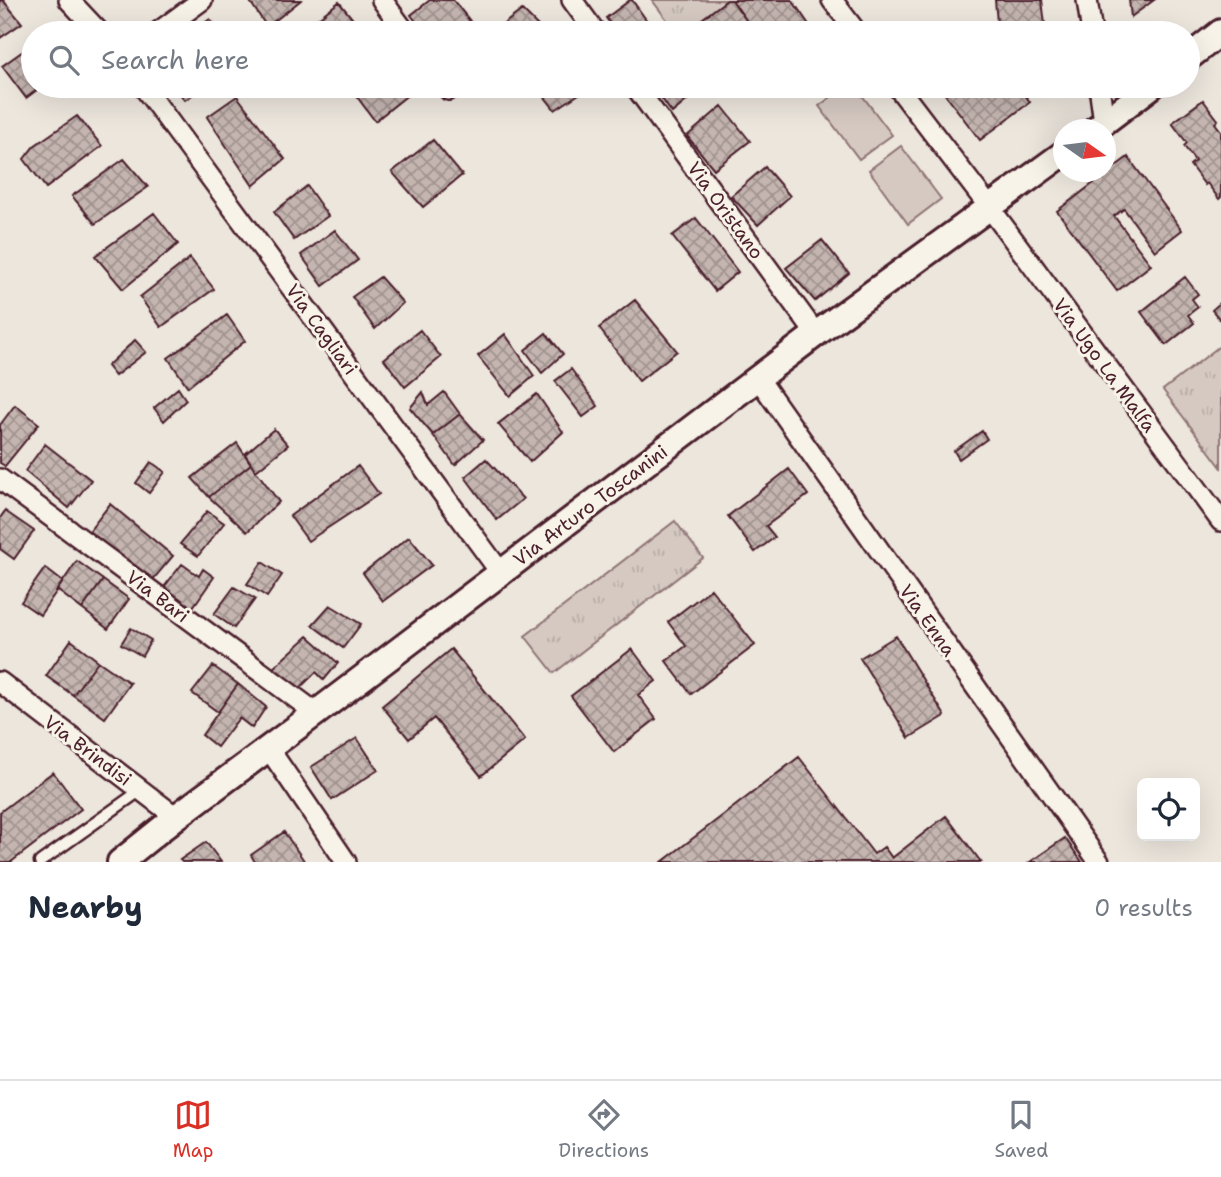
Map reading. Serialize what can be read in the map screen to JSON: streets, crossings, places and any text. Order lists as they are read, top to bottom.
{
  "streets": {
    "street": [
      "Via Oristano",
      "Via Cagliari",
      "Via Ugo La Malfa",
      "Via Arturo Toscanini",
      "Via Bari",
      "Via Enna",
      "Via Brindisi"
    ]
  },
  "crossings": [
    ["Via Oristano", "Via Arturo Toscanini"],
    ["Via Cagliari", "Via Arturo Toscanini"],
    ["Via Ugo La Malfa", "Via Arturo Toscanini"],
    ["Via Arturo Toscanini", "Via Bari"],
    ["Via Arturo Toscanini", "Via Enna"],
    ["Via Arturo Toscanini", "Via Brindisi"]
  ],
  "north": "right",
  "page": {
    "search": "Search here",
    "heading": ["Nearby", "0 results"],
    "nav": ["Map", "Directions", "Saved"]
  }
}
